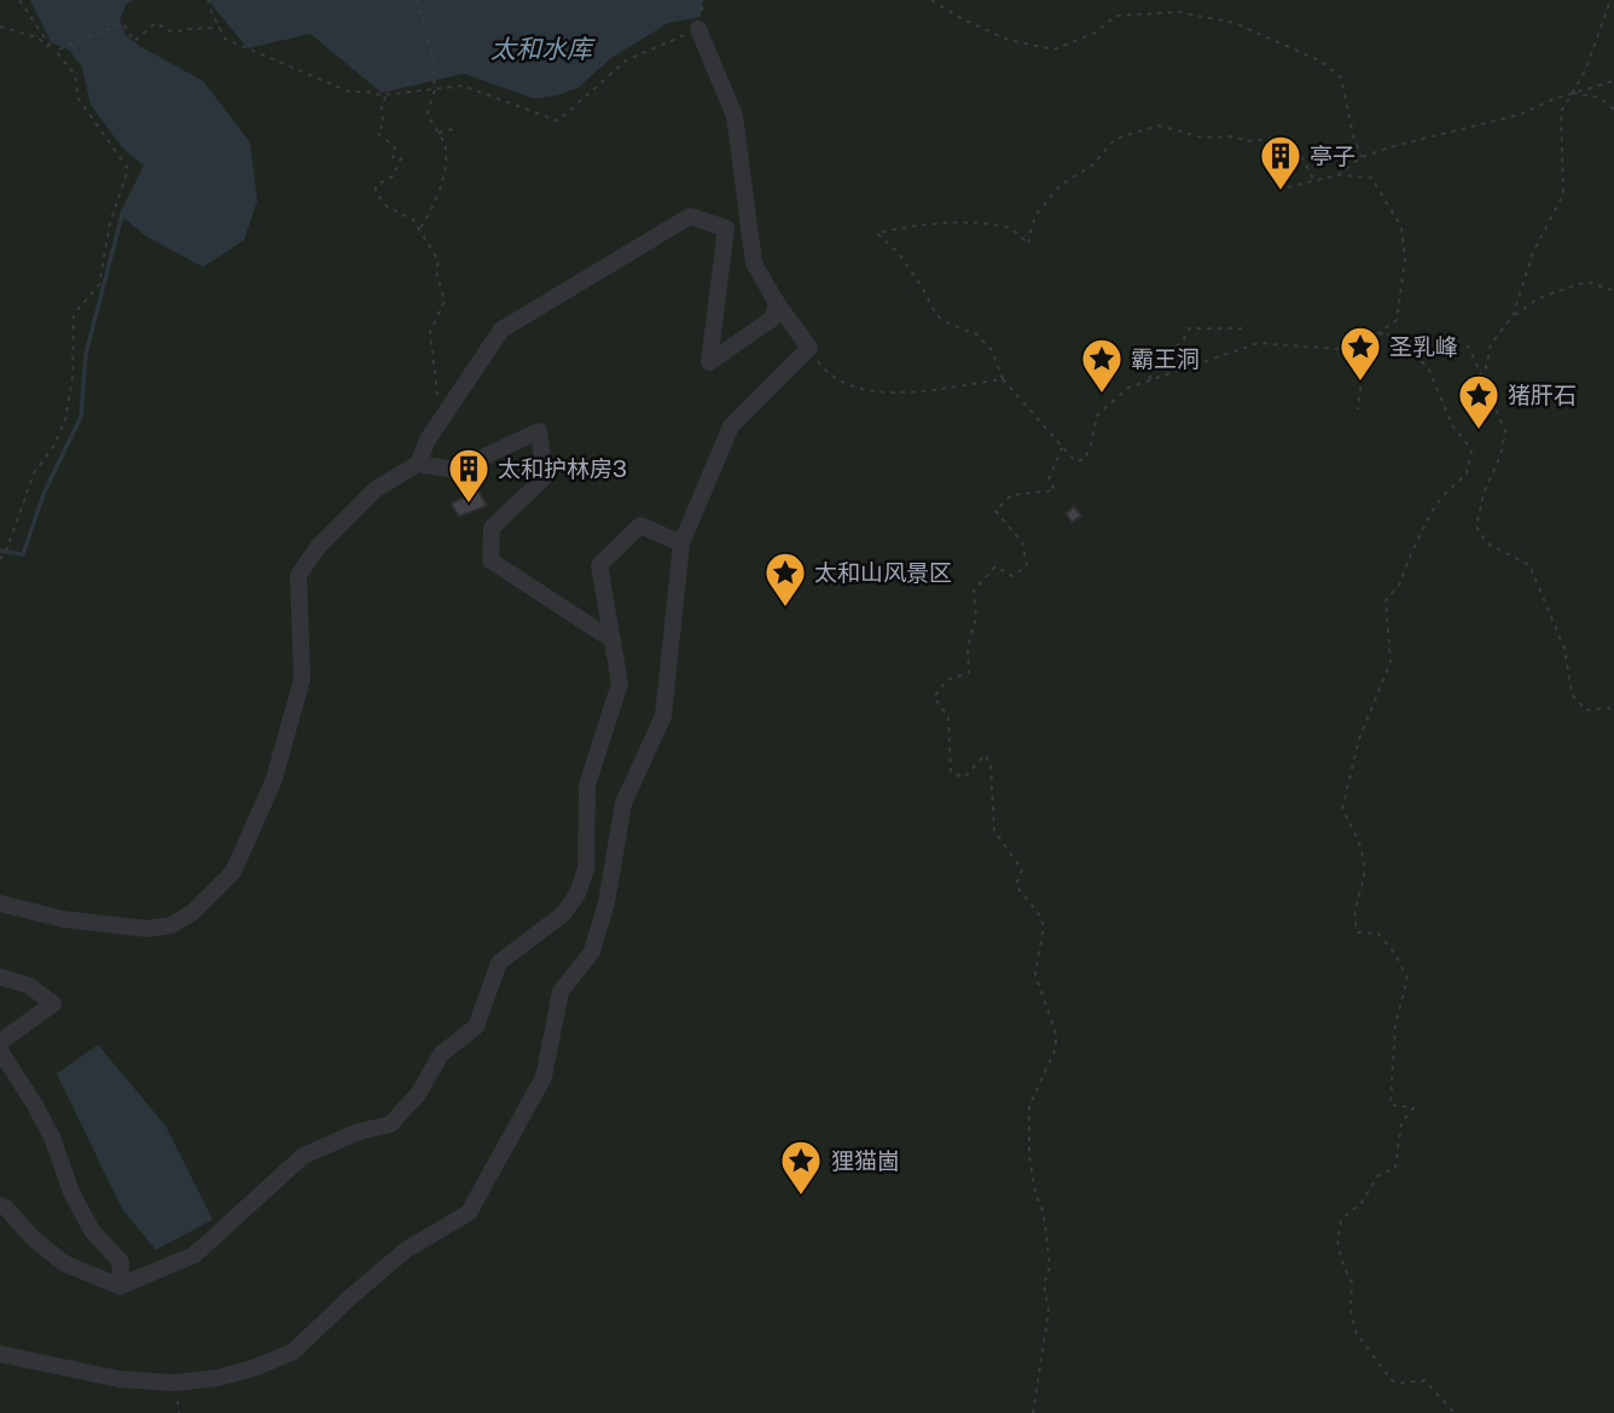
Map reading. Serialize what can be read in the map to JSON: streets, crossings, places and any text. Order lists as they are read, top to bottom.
{
  "water": ["太和水库"],
  "places": {
    "building": ["亭子", "太和护林房3"],
    "place": [
      "圣乳峰",
      "霸王洞",
      "猪肝石",
      "太和山风景区",
      "狸猫崮"
    ]
  }
}
